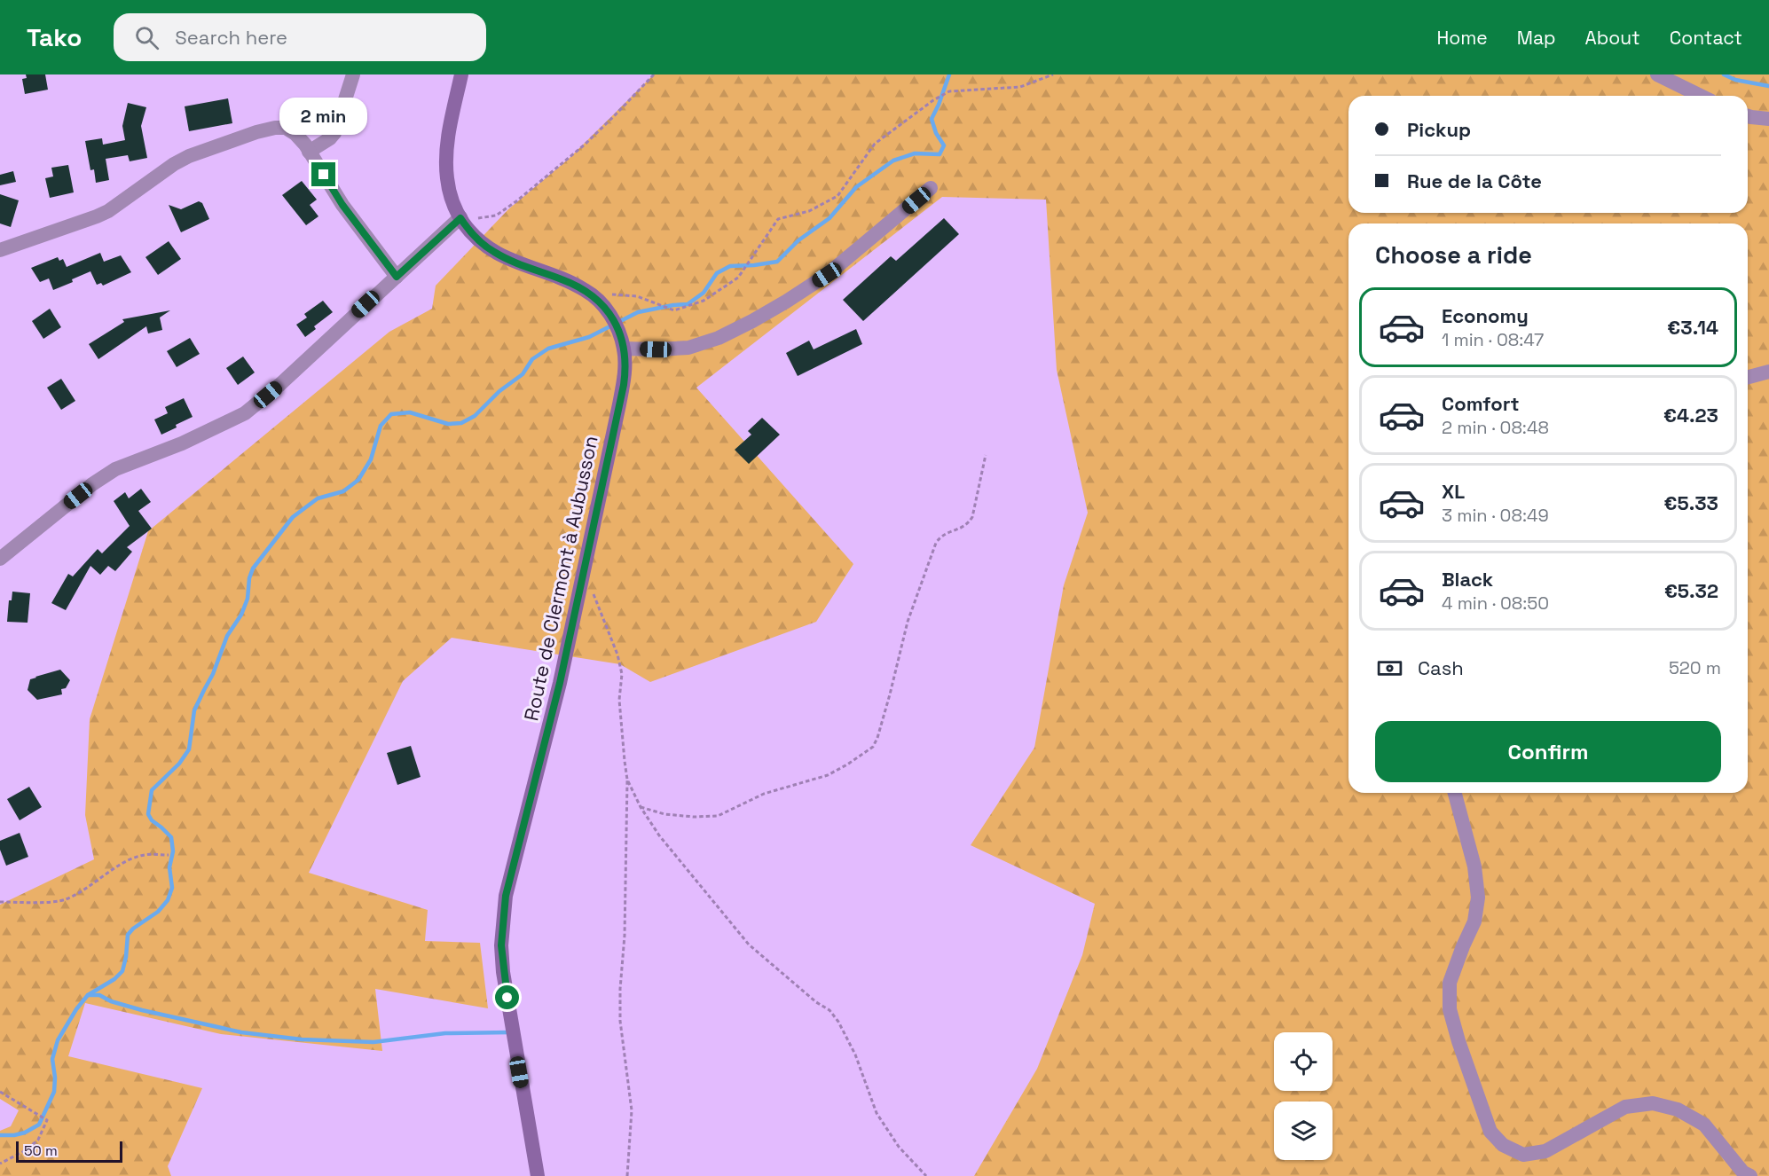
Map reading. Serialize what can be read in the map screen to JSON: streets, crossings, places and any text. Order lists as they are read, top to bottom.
{
  "streets": {
    "main road": ["Route de Clermont à Aubusson"]
  },
  "scale_bar": "50 m",
  "page": {
    "header": "Tako",
    "search": "Search here",
    "nav": [
      "Home",
      "Map",
      "About",
      "Contact"
    ],
    "banner": ["Pickup", "Rue de la Côte"],
    "bubble": "2 min",
    "heading": "Choose a ride",
    "list": [
      {
        "name": "Economy",
        "note": "1 min · 08:47",
        "value": "€3.14"
      },
      {
        "name": "Comfort",
        "note": "2 min · 08:48",
        "value": "€4.23"
      },
      {
        "name": "XL",
        "note": "3 min · 08:49",
        "value": "€5.33"
      },
      {
        "name": "Black",
        "note": "4 min · 08:50",
        "value": "€5.32"
      }
    ],
    "pay": ["Cash", "520 m"],
    "buttons": "Confirm",
    "scale": "50 m"
  }
}
